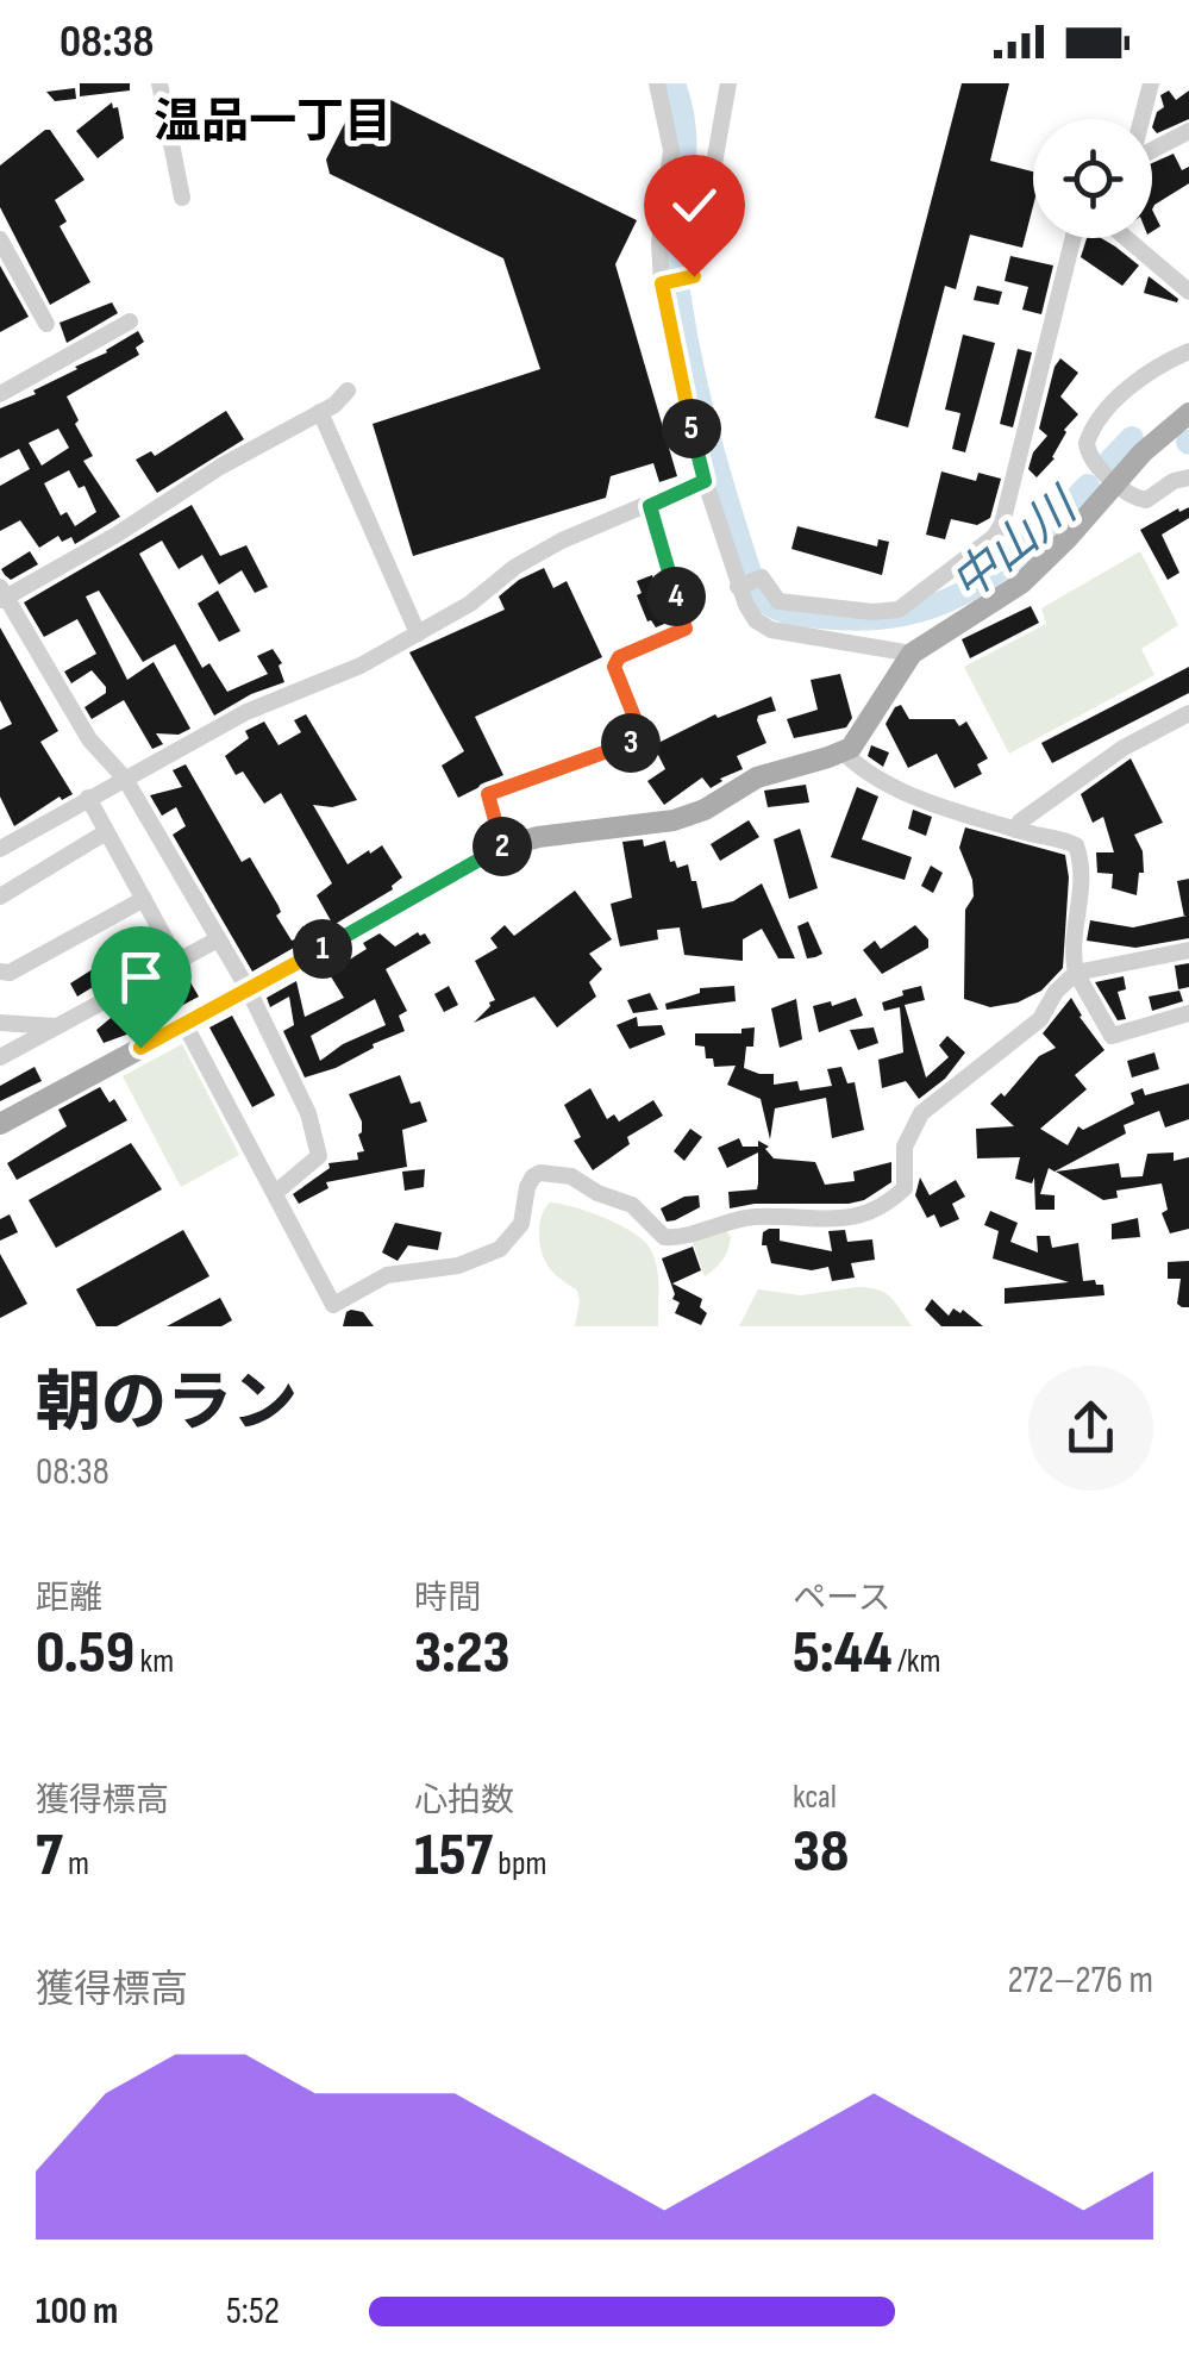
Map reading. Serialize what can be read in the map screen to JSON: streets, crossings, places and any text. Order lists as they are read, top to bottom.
{
  "districts": ["温品一丁目"],
  "water": ["中山川"],
  "page": {
    "status": "08:38",
    "pins": [
      "5",
      "4",
      "3",
      "2",
      "1"
    ],
    "heading": ["朝のラン", "08:38"],
    "stats": [
      ["距離", "0.59 km"],
      ["時間", "3:23"],
      ["ペース", "5:44 /km"],
      ["獲得標高", "7 m"],
      ["心拍数", "157 bpm"],
      ["kcal", "38"]
    ],
    "chart": ["獲得標高", "272–276 m"],
    "list": [
      {
        "name": "100 m",
        "note": "5:52"
      }
    ]
  }
}
